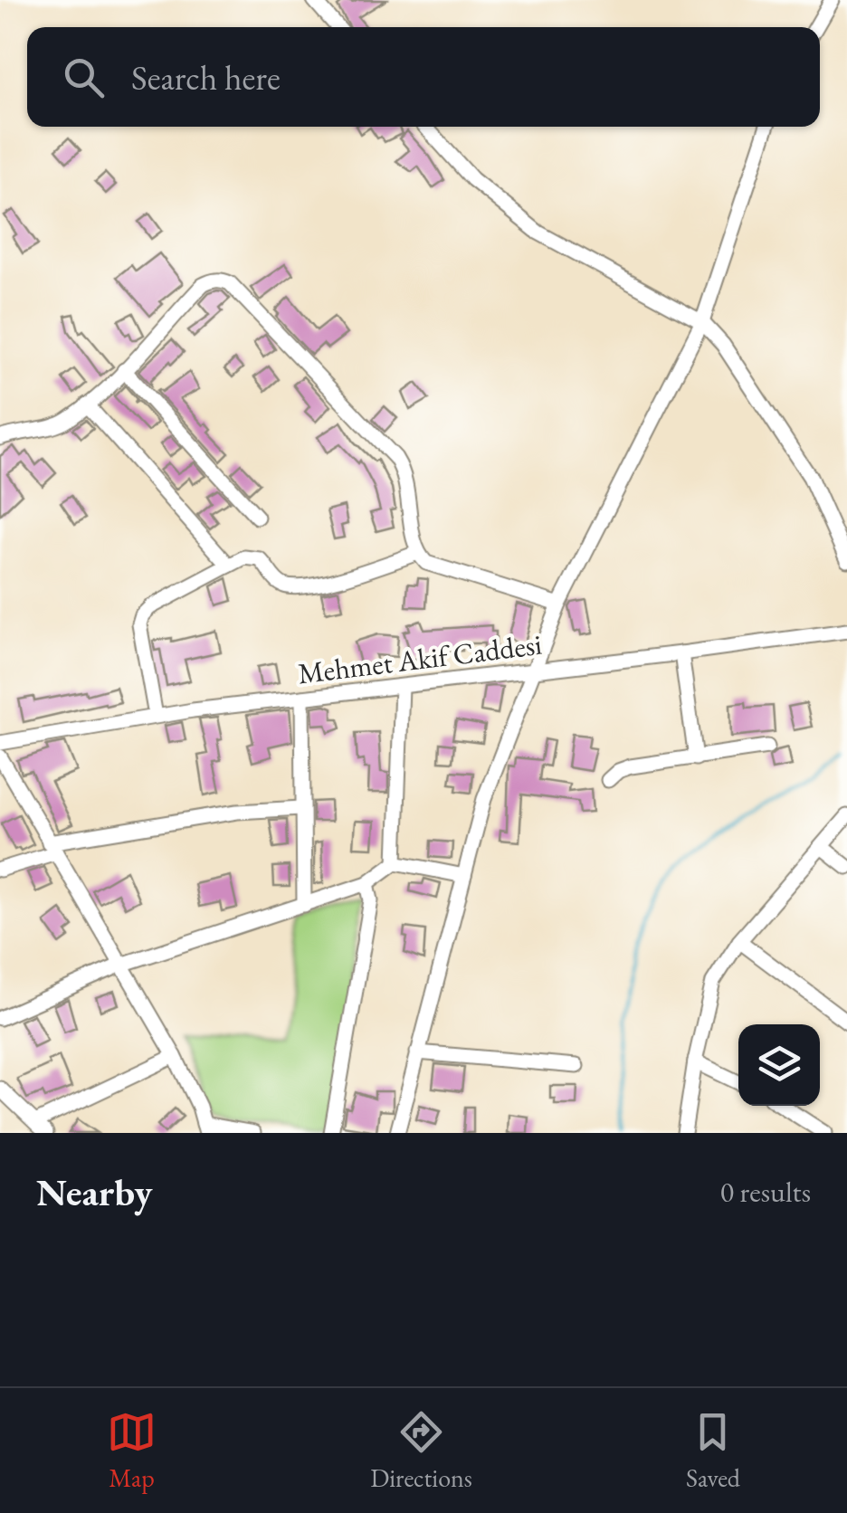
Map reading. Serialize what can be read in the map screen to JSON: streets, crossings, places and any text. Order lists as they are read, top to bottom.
{
  "streets": {
    "street": ["Mehmet Akif Caddesi"]
  },
  "page": {
    "search": "Search here",
    "heading": ["Nearby", "0 results"],
    "nav": ["Map", "Directions", "Saved"]
  }
}
